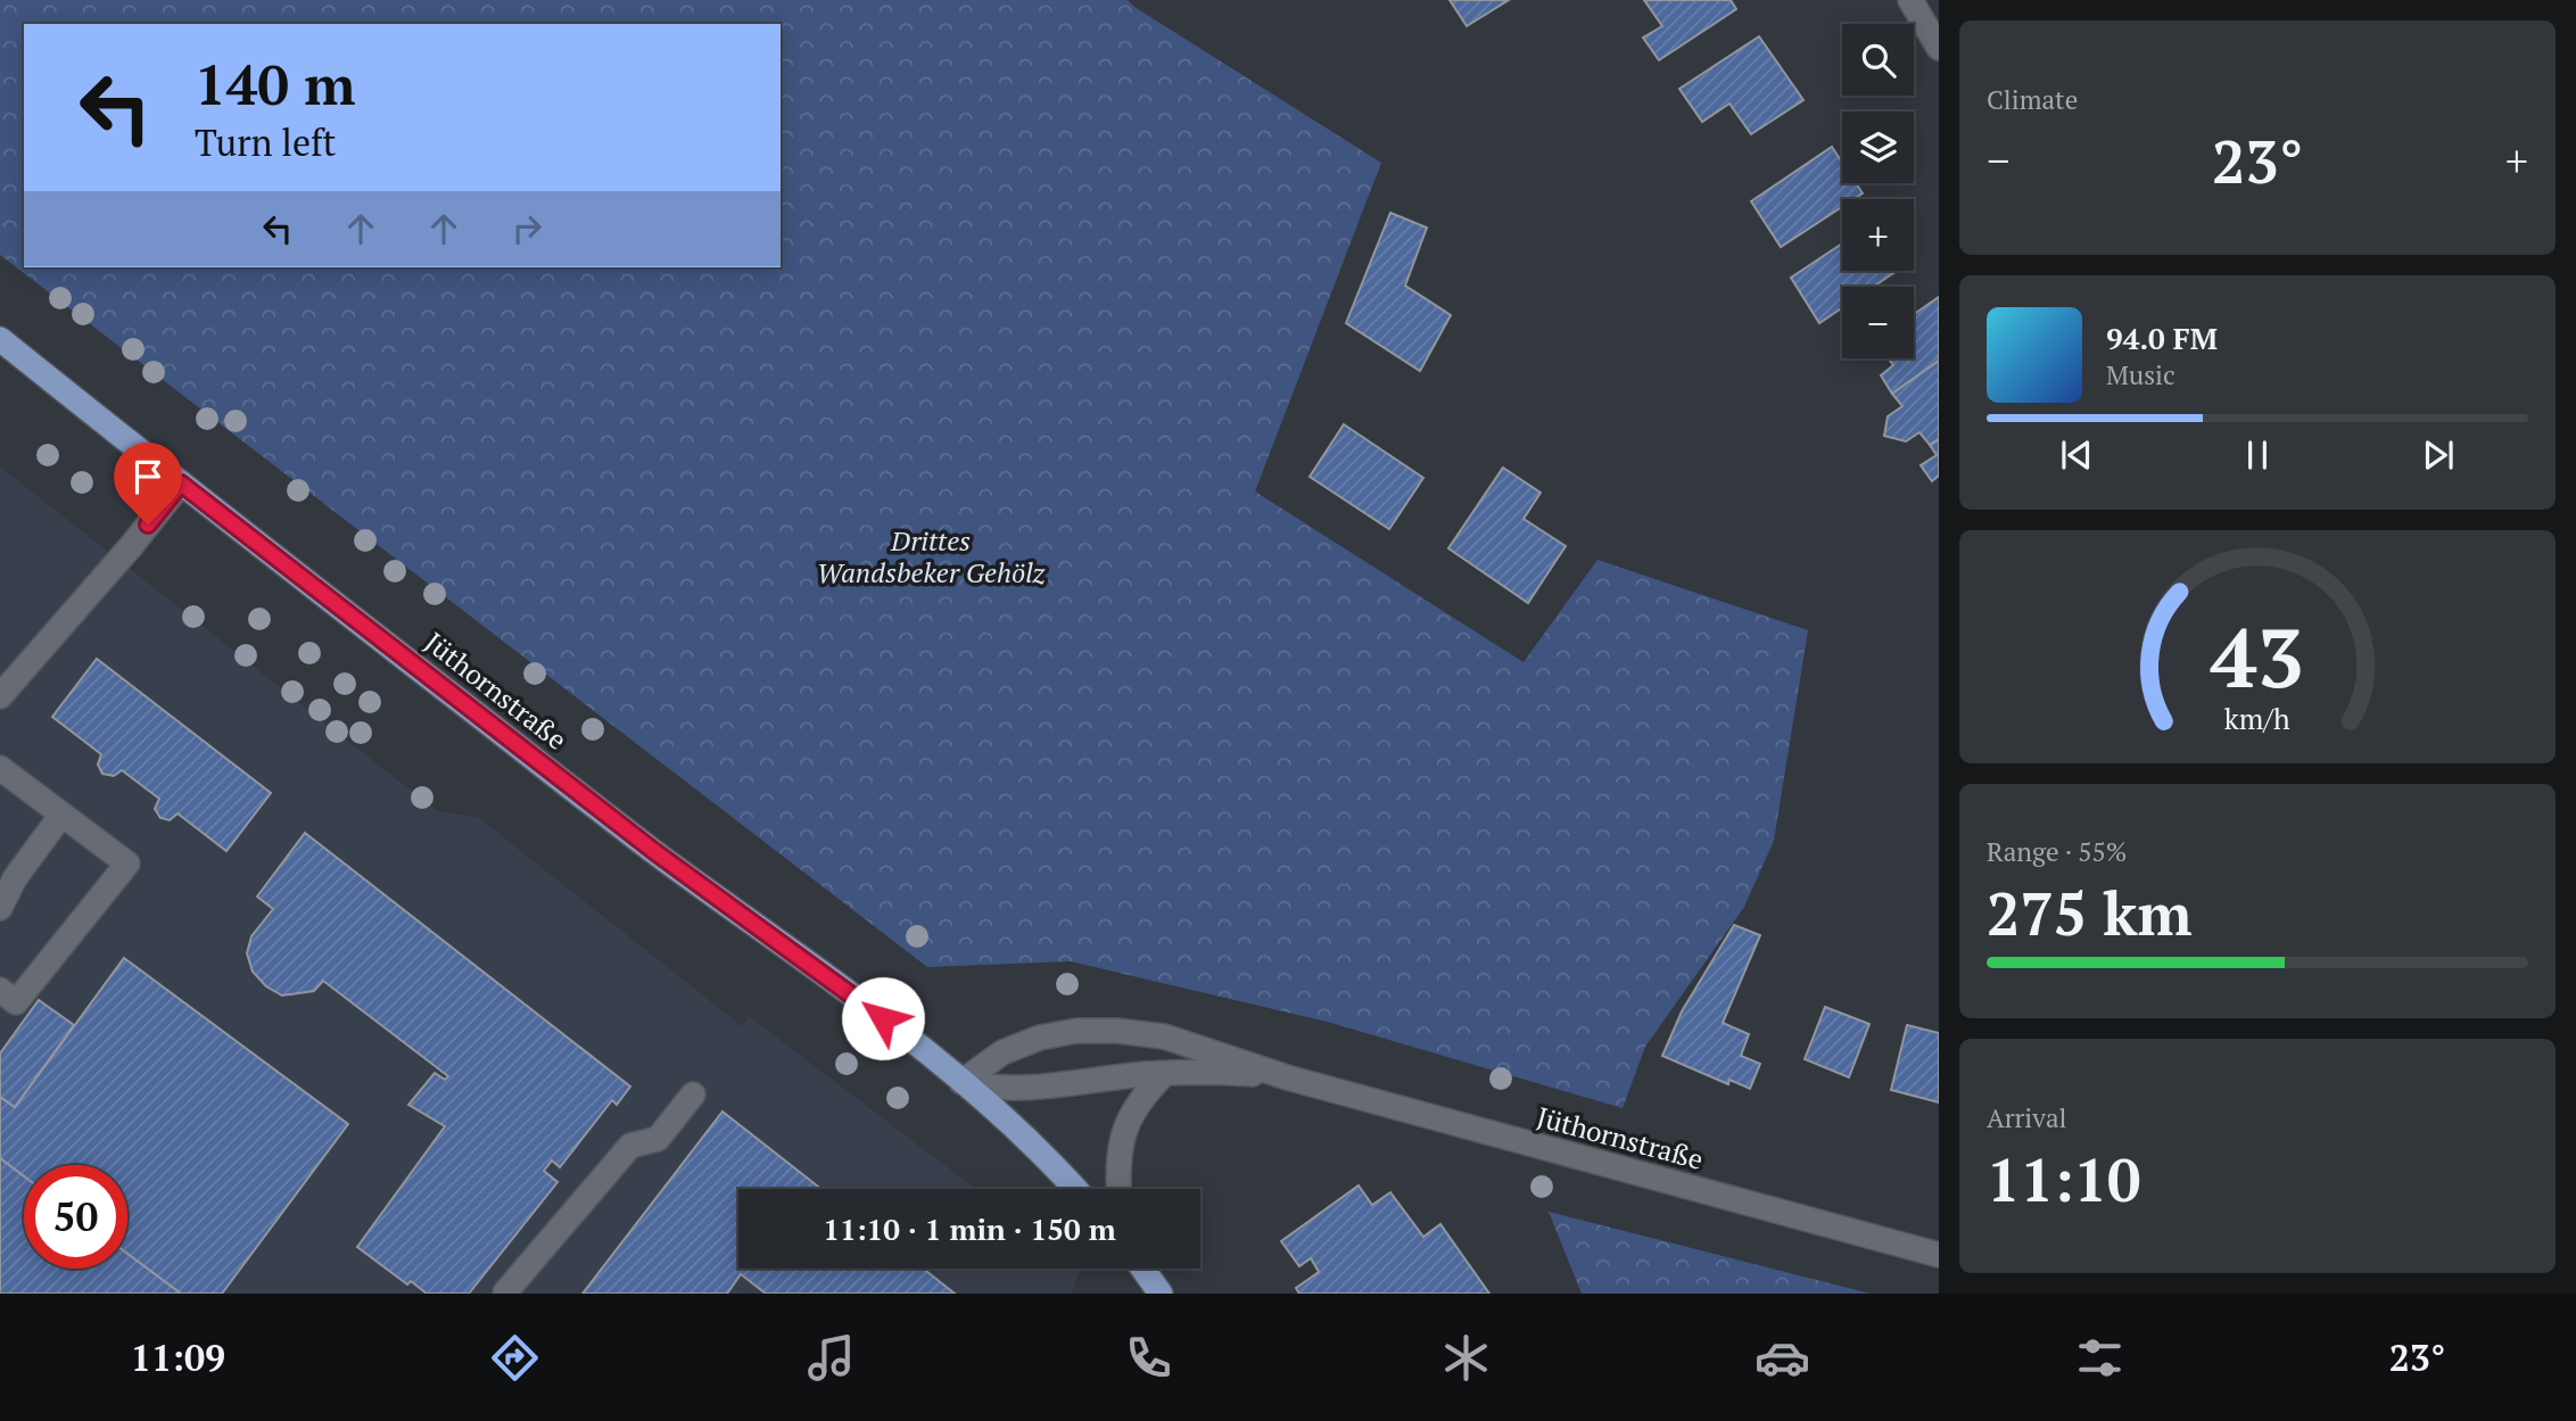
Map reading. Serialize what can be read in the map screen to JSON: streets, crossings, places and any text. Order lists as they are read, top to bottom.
{
  "streets": {
    "main road": ["Jüthornstraße"]
  },
  "parks": ["Drittes Wandsbeker Gehölz"],
  "page": {
    "tile": [
      "Climate",
      ["Range · 55%", "275 km"],
      ["Arrival", "11:10"]
    ],
    "map_buttons": ["+", "−"],
    "turn": ["140 m", "Turn left"],
    "heat": ["−", "23°", "+"],
    "song": ["94.0 FM", "Music"],
    "limit": "50",
    "trip": "11:10 · 1 min · 150 m",
    "tabs": ["11:09", "23°"],
    "gauge": ["43", "km/h"]
  }
}
